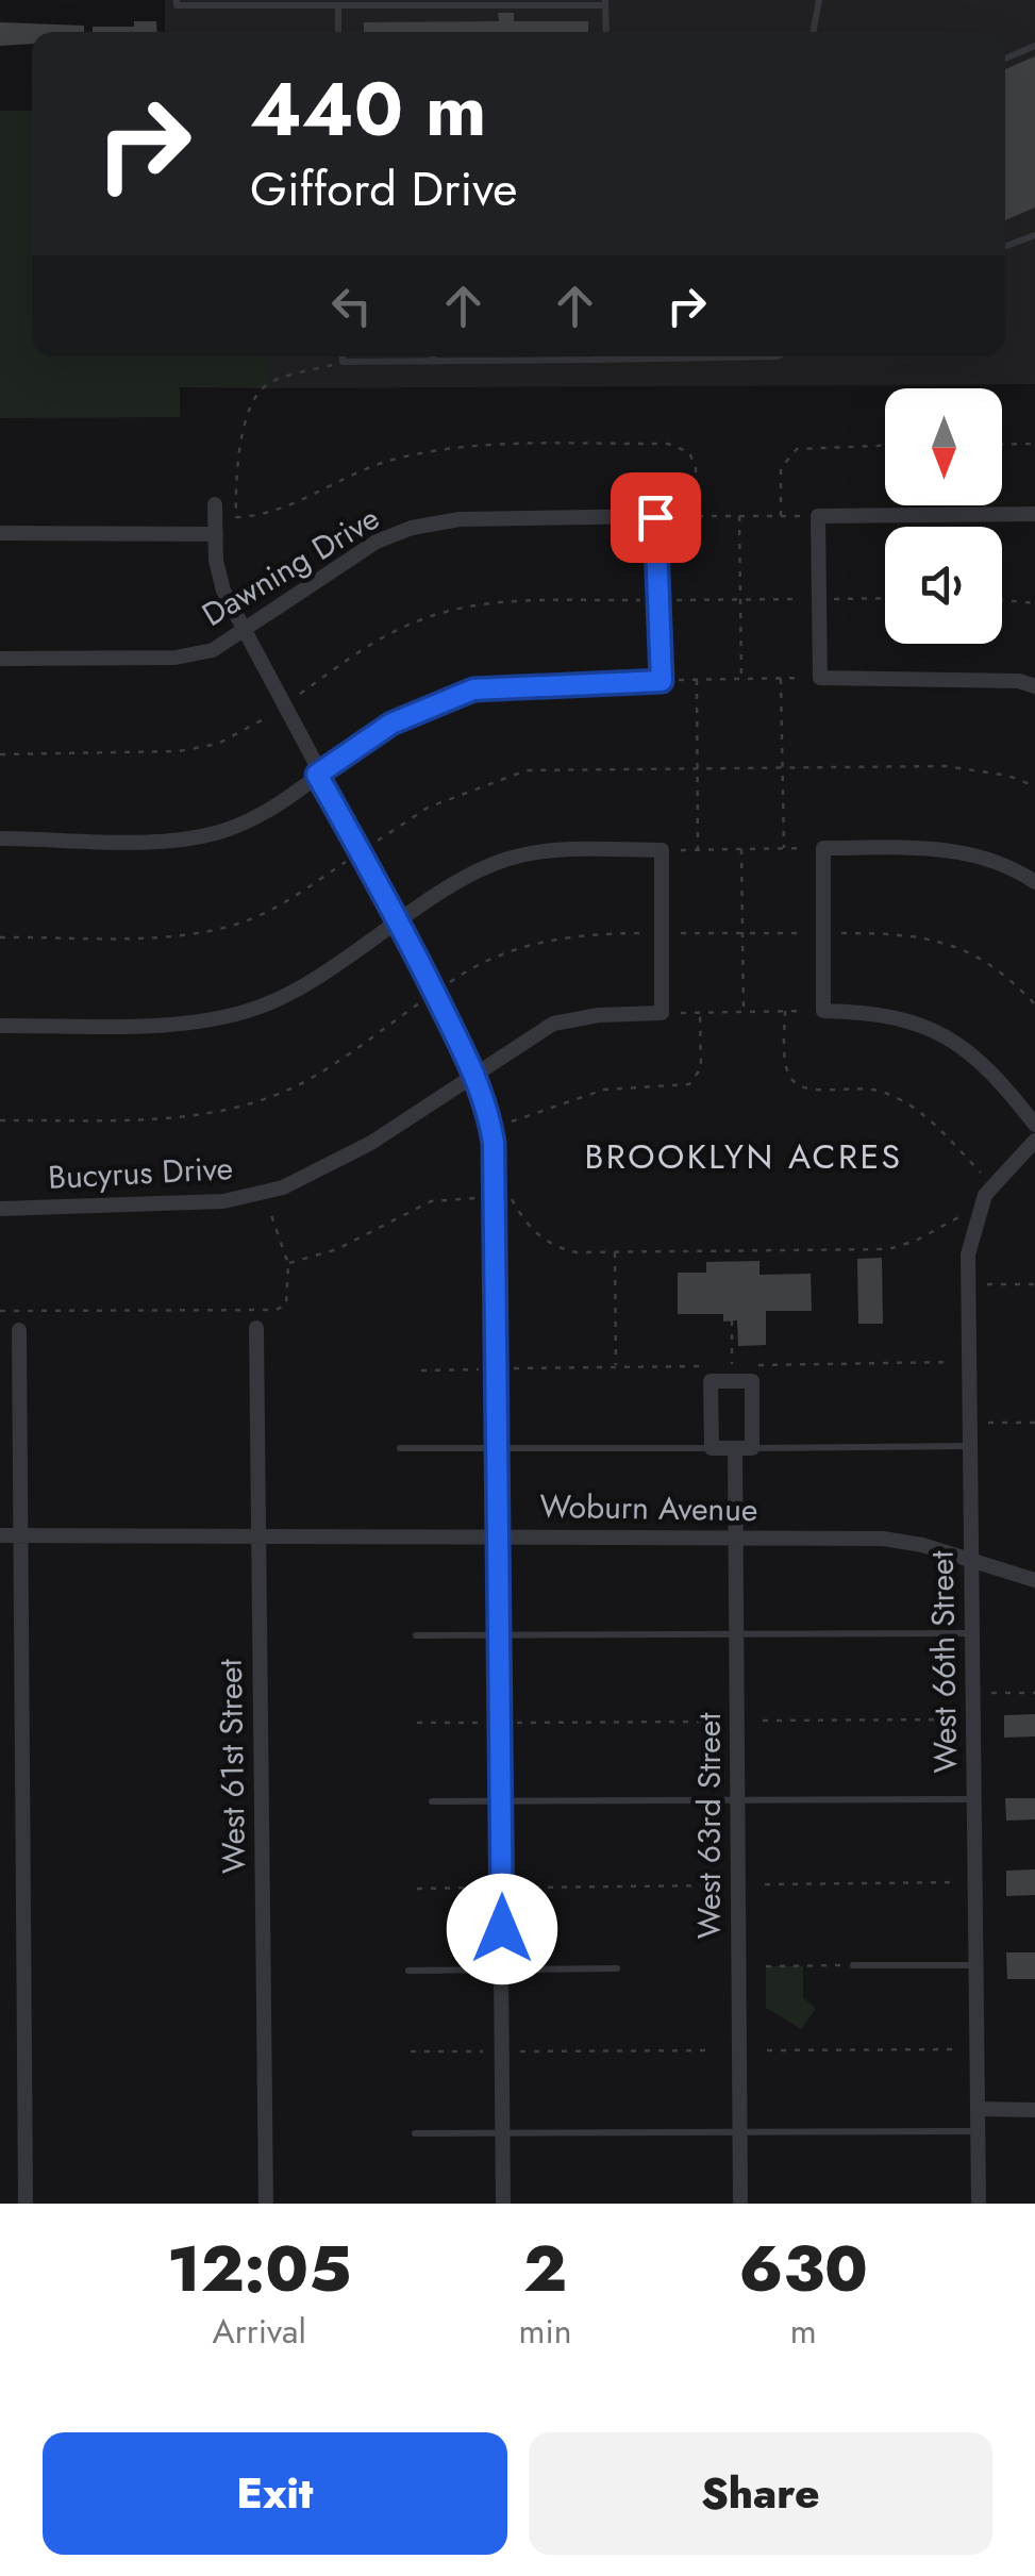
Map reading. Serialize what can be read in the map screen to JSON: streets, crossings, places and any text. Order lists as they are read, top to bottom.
{
  "streets": {
    "street": [
      "Dawning Drive",
      "Bucyrus Drive",
      "Woburn Avenue",
      "West 66th Street",
      "West 61st Street",
      "West 63rd Street"
    ]
  },
  "crossings": [
    ["Woburn Avenue", "West 66th Street"],
    ["Woburn Avenue", "West 61st Street"],
    ["Woburn Avenue", "West 63rd Street"]
  ],
  "districts": ["BROOKLYN ACRES"],
  "north": "bottom",
  "page": {
    "turn": ["440 m", "Gifford Drive"],
    "eta": [
      "12:05",
      "Arrival",
      "2",
      "min",
      "630",
      "m"
    ],
    "buttons": ["Exit", "Share"]
  }
}
